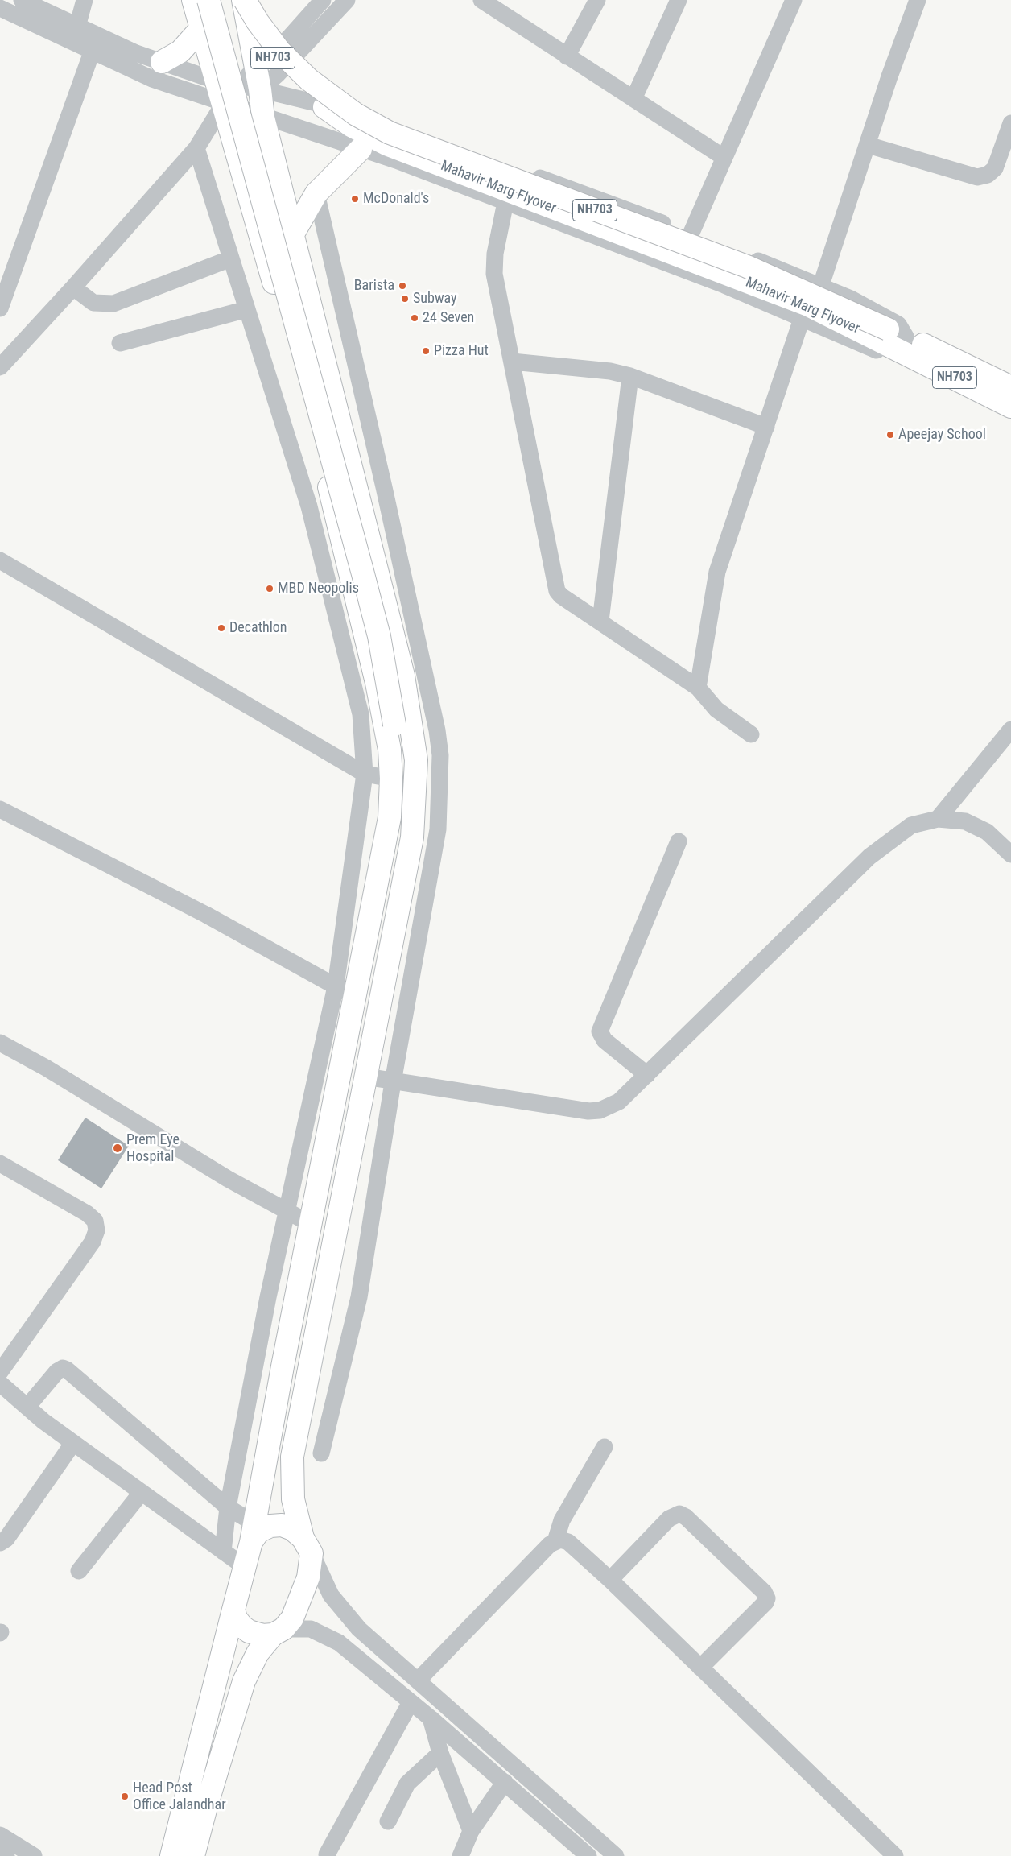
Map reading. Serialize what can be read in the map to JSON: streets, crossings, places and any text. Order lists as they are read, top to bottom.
{
  "streets": {
    "main road": ["NH703", "Mahavir Marg Flyover"]
  },
  "crossings": [
    ["NH703", "Mahavir Marg Flyover"]
  ],
  "places": [
    "McDonald's",
    "Barista",
    "Subway",
    "24 Seven",
    "Pizza Hut",
    "Apeejay School",
    "MBD Neopolis",
    "Decathlon",
    "Prem Eye Hospital",
    "Head Post Office Jalandhar"
  ]
}
